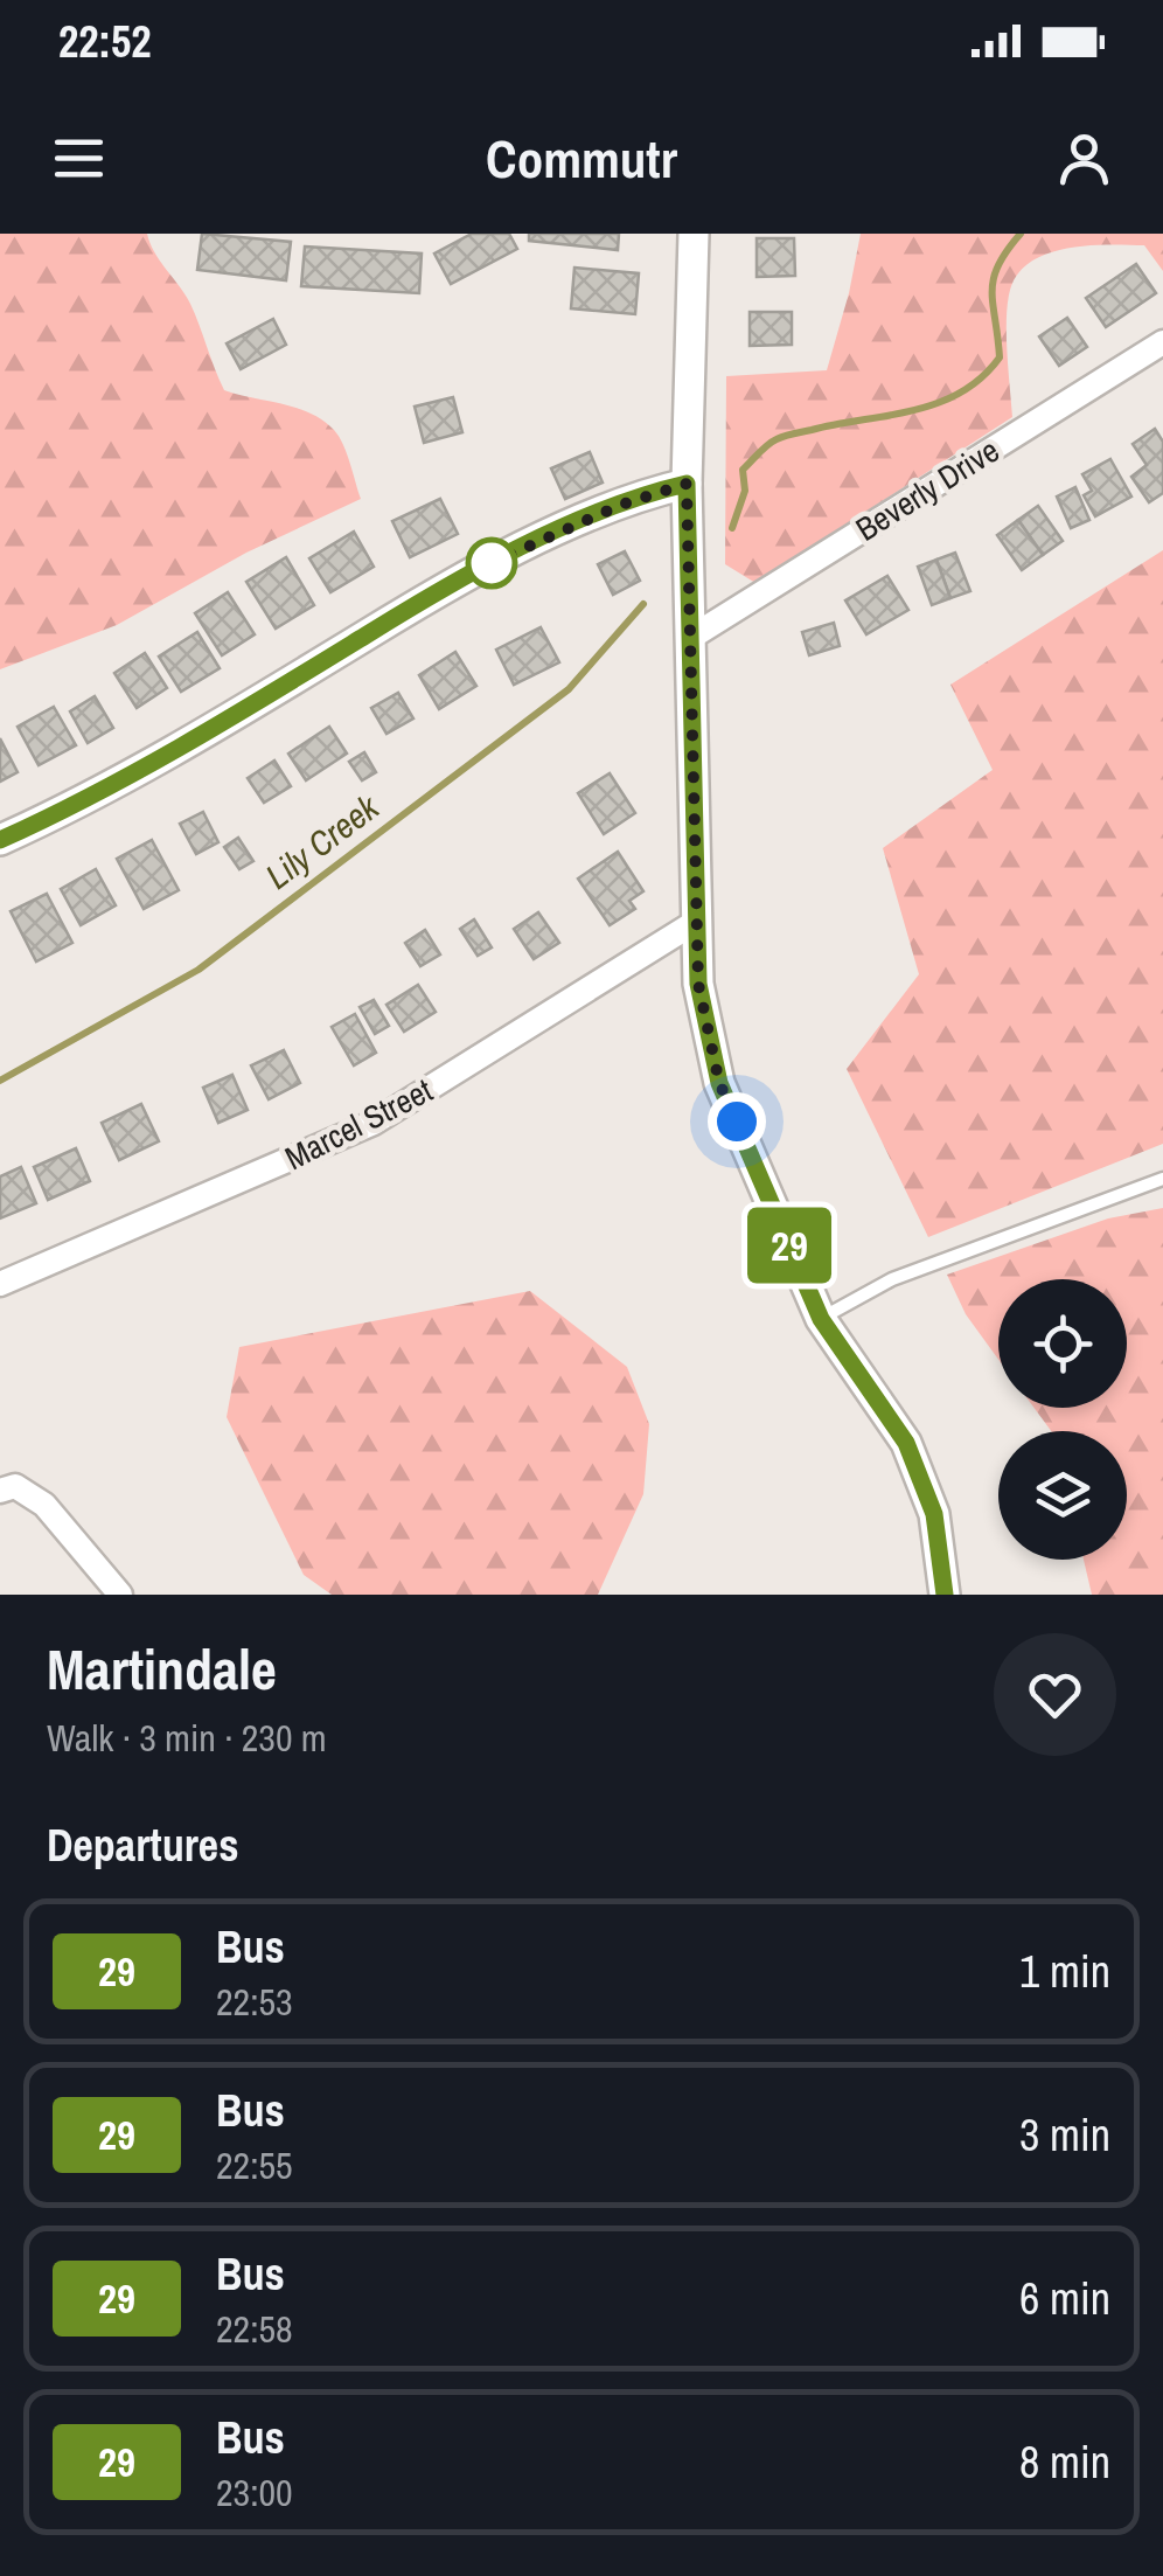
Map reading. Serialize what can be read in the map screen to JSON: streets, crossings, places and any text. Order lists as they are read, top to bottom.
{
  "streets": {
    "street": ["Beverly Drive", "Marcel Street"]
  },
  "water": ["Lily Creek"],
  "lines": ["bus line 29"],
  "page": {
    "status": "22:52",
    "header": "Commutr",
    "on_map": "29",
    "heading": [
      ["Martindale", "Walk · 3 min · 230 m"],
      "Departures"
    ],
    "list": [
      {
        "mark": "29",
        "name": "Bus",
        "note": "22:53",
        "value": "1 min"
      },
      {
        "mark": "29",
        "name": "Bus",
        "note": "22:55",
        "value": "3 min"
      },
      {
        "mark": "29",
        "name": "Bus",
        "note": "22:58",
        "value": "6 min"
      },
      {
        "mark": "29",
        "name": "Bus",
        "note": "23:00",
        "value": "8 min"
      }
    ]
  }
}
